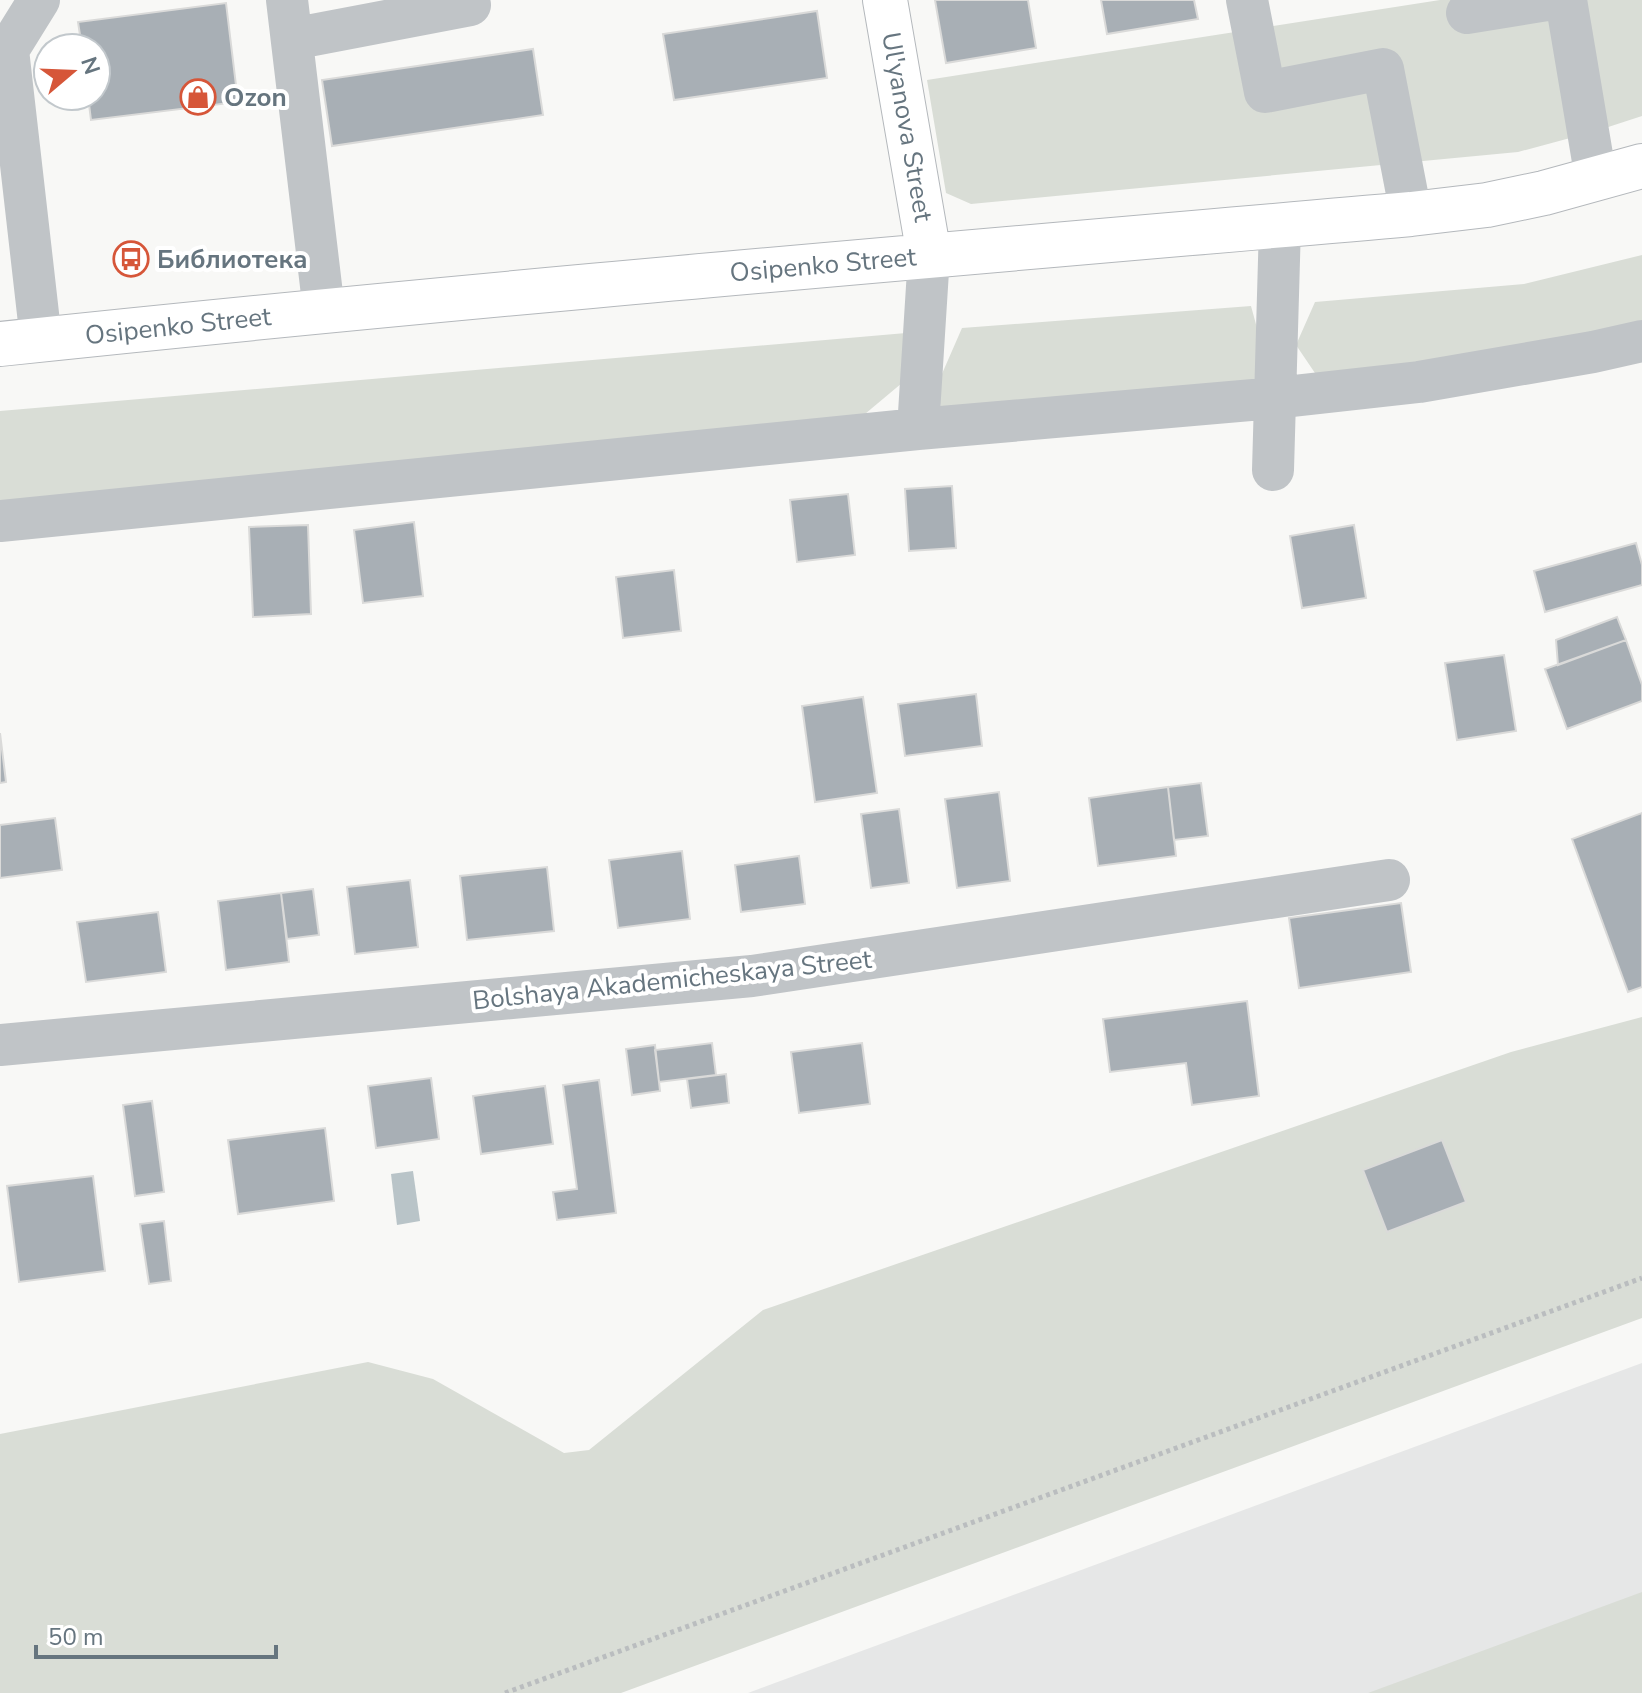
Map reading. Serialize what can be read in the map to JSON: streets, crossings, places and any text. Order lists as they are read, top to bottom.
{
  "streets": {
    "main road": ["Ul'yanova Street", "Osipenko Street"],
    "street": ["Bolshaya Akademicheskaya Street"]
  },
  "crossings": [
    ["Ul'yanova Street", "Osipenko Street"]
  ],
  "places": {
    "shop": ["Ozon"],
    "bus stop": ["Библиотека"]
  },
  "scale_bar": "50 m",
  "north": "right"
}
